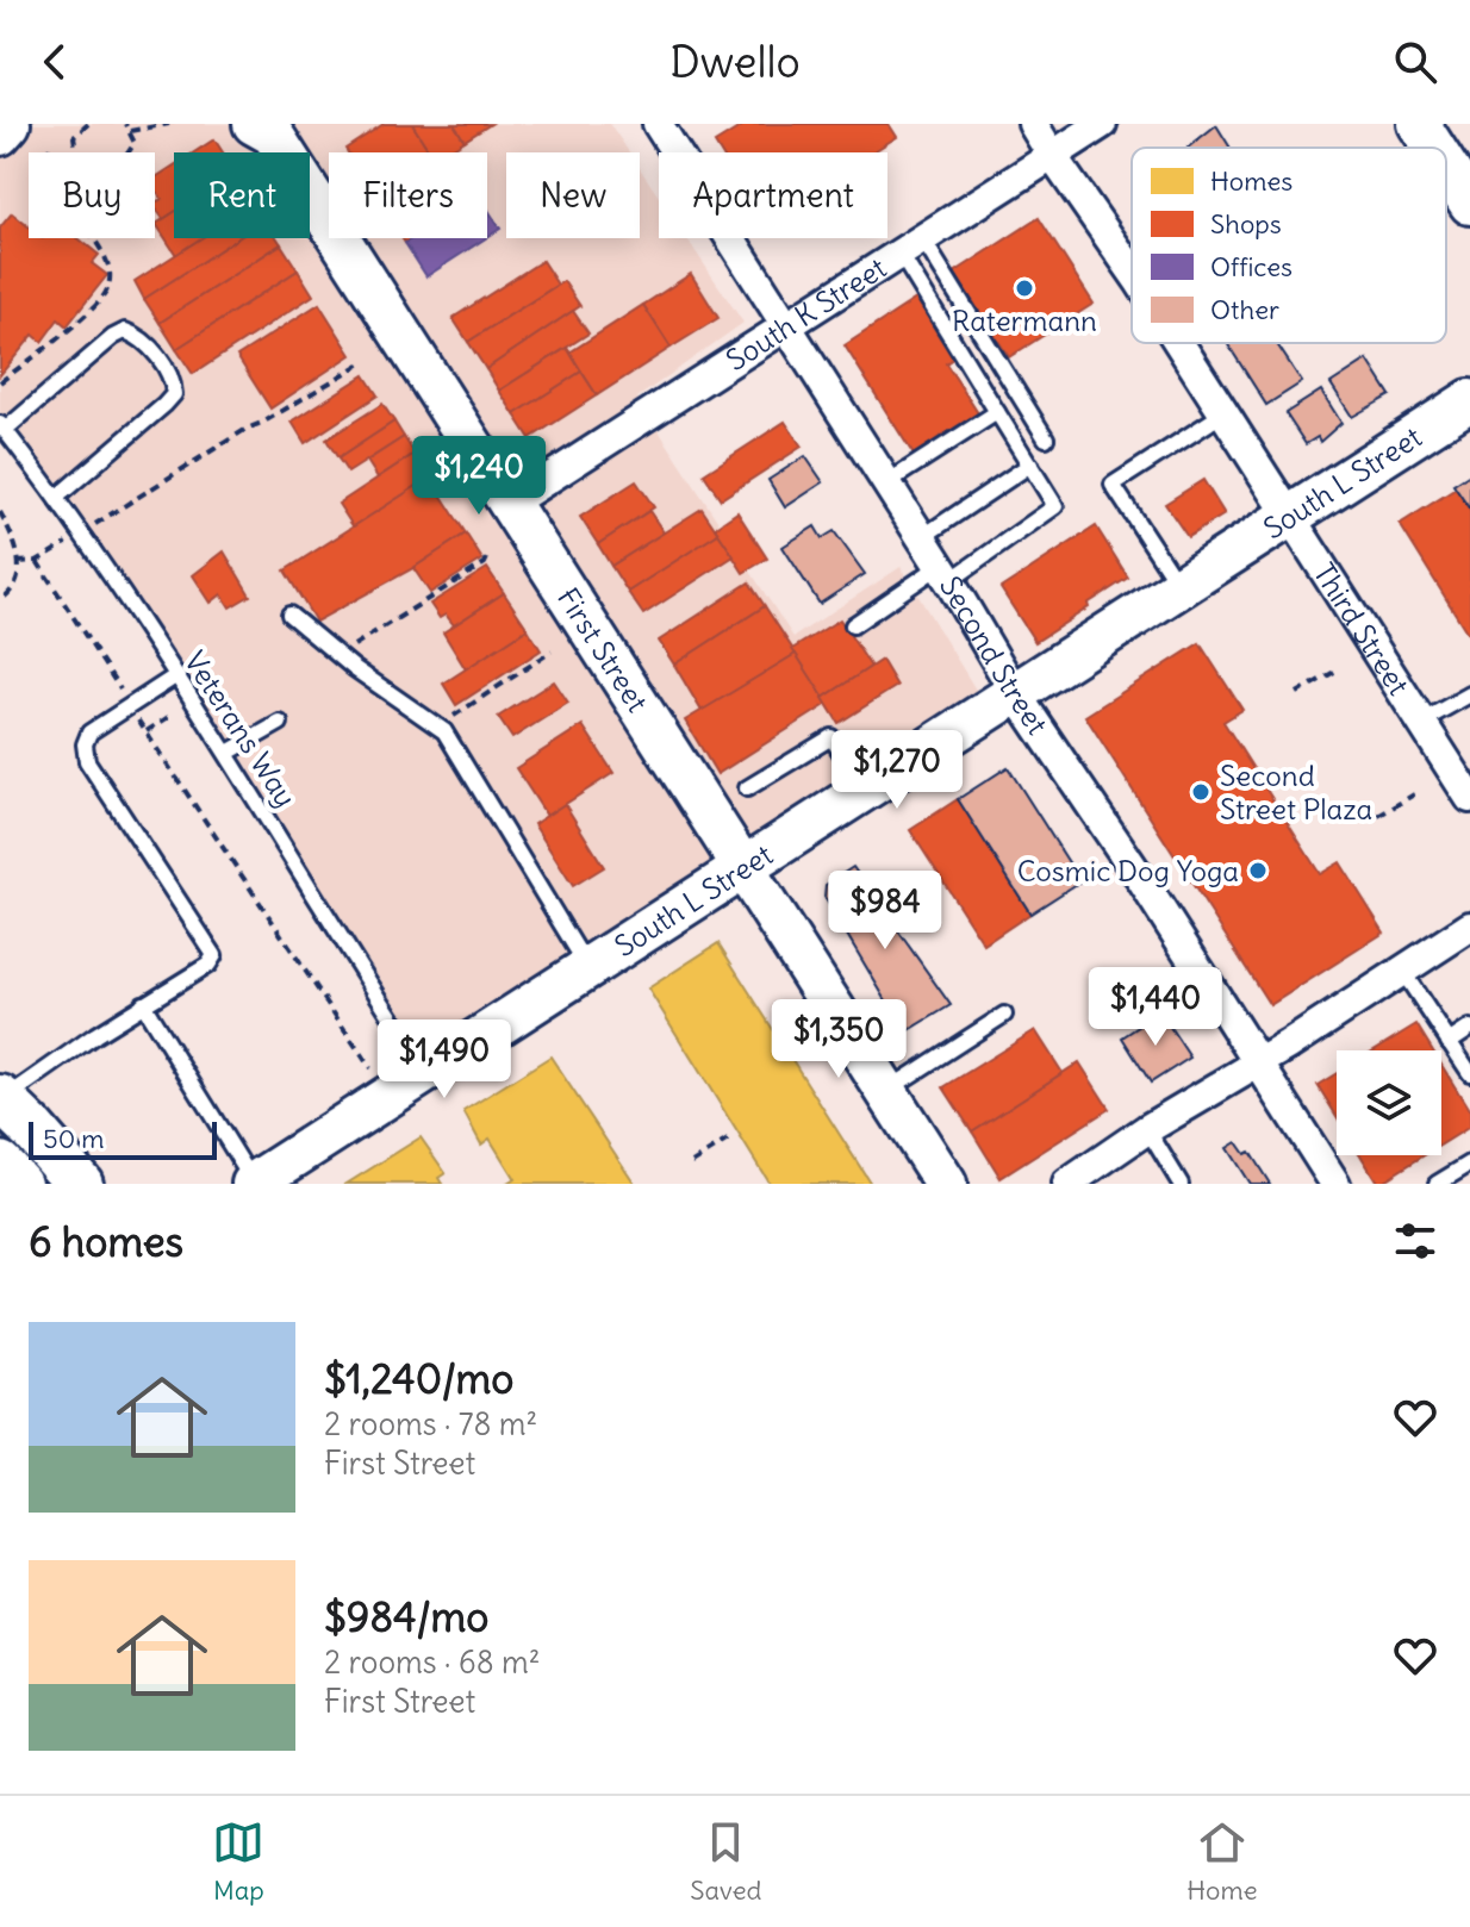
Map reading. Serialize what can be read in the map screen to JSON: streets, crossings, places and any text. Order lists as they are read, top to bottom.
{
  "streets": {
    "street": [
      "South K Street",
      "South L Street",
      "Third Street",
      "First Street",
      "Second Street"
    ],
    "lane": ["Veterans Way"]
  },
  "crossings": [
    ["South K Street", "Third Street"],
    ["South K Street", "First Street"],
    ["South K Street", "Second Street"],
    ["South L Street", "Third Street"],
    ["South L Street", "First Street"],
    ["South L Street", "Second Street"],
    ["South L Street", "Veterans Way"]
  ],
  "places": ["Ratermann", "Second Street Plaza", "Cosmic Dog Yoga"],
  "legend": [
    "Homes",
    "Shops",
    "Offices",
    "Other"
  ],
  "scale_bar": "50 m",
  "page": {
    "header": "Dwello",
    "chip": [
      "Buy",
      "Rent",
      "Filters",
      "New",
      "Apartment"
    ],
    "price": [
      "$1,240",
      "$1,270",
      "$984",
      "$1,440",
      "$1,350",
      "$1,490"
    ],
    "scale": "50 m",
    "heading": "6 homes",
    "list": [
      {
        "name": "$1,240/mo",
        "note": "2 rooms · 78 m² · First Street"
      },
      {
        "name": "$984/mo",
        "note": "2 rooms · 68 m² · First Street"
      }
    ],
    "tabs": ["Map", "Saved", "Home"]
  }
}
